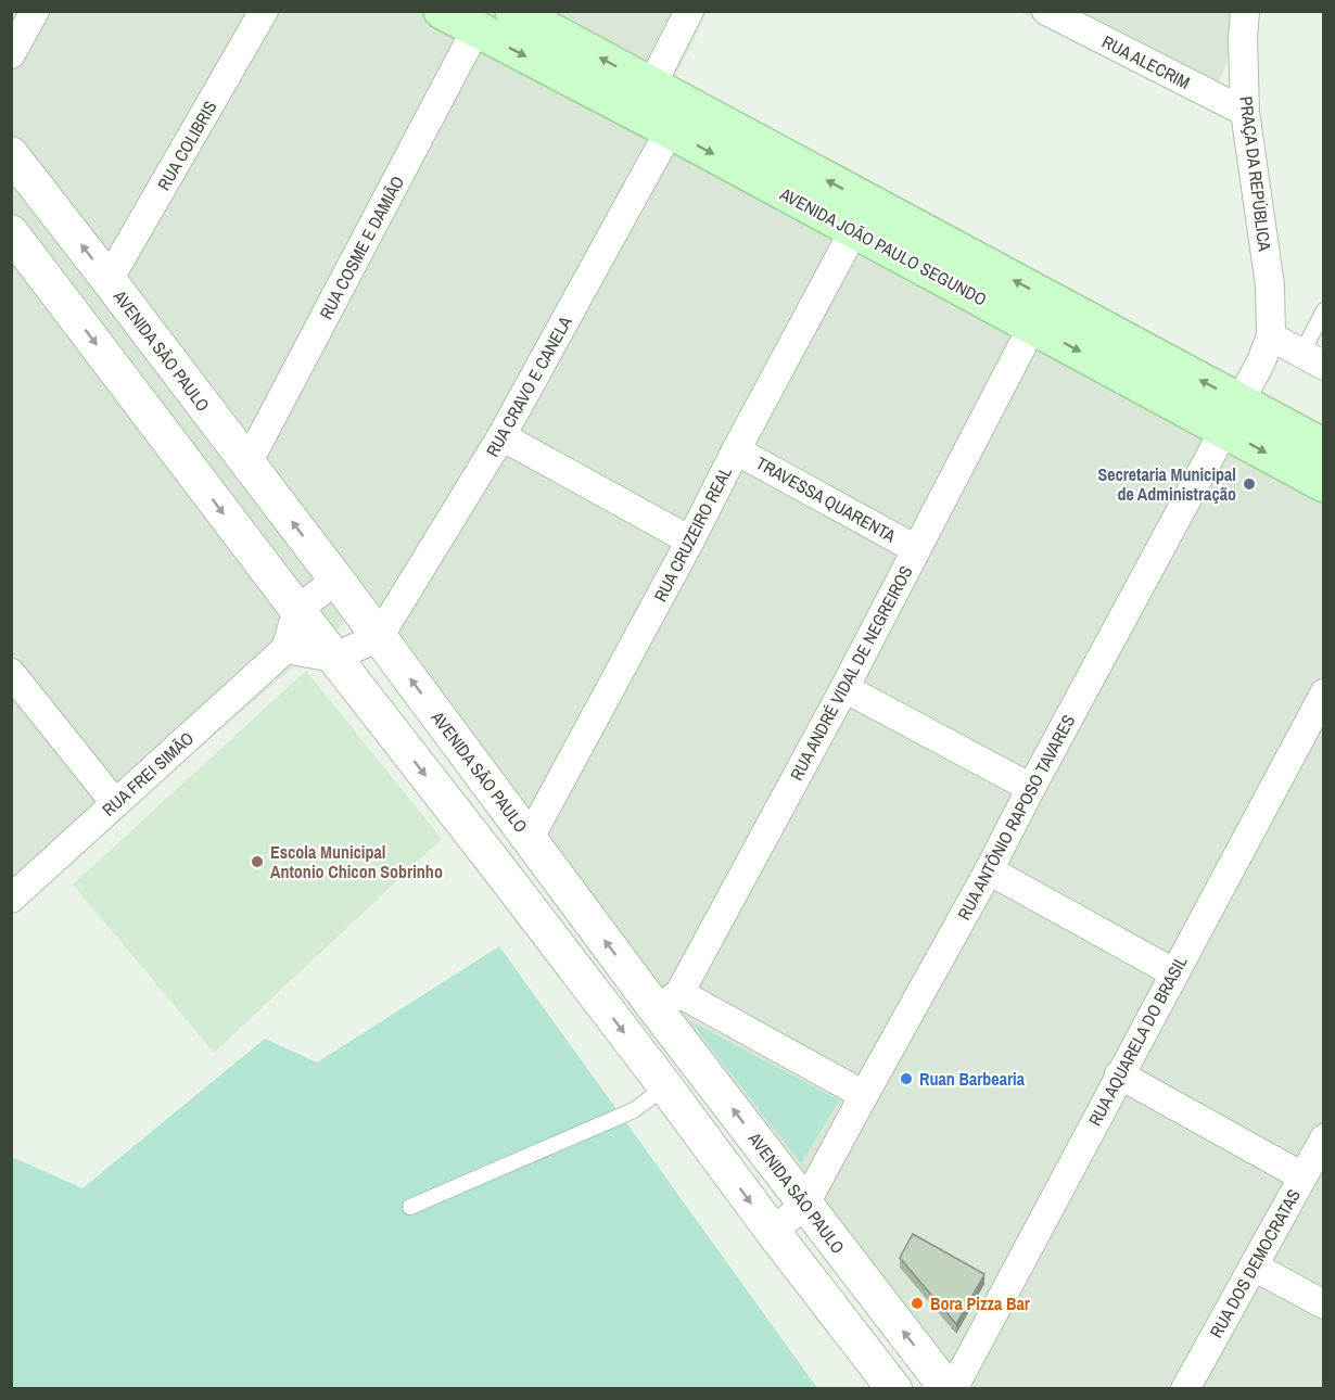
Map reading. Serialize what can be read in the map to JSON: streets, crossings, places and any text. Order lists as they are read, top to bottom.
{
  "streets": {
    "main road": ["AVENIDA JOÃO PAULO SEGUNDO"],
    "street": [
      "RUA ALECRIM",
      "RUA COLIBRIS",
      "PRAÇA DA REPÚBLICA",
      "RUA COSME E DAMIÃO",
      "AVENIDA SÃO PAULO",
      "RUA CRAVO E CANELA",
      "TRAVESSA QUARENTA",
      "RUA CRUZEIRO REAL",
      "RUA ANDRÉ VIDAL DE NEGREIROS",
      "RUA FREI SIMÃO",
      "RUA ANTÔNIO RAPOSO TAVARES",
      "RUA AQUARELA DO BRASIL",
      "RUA DOS DEMOCRATAS"
    ]
  },
  "crossings": [
    ["RUA ALECRIM", "PRAÇA DA REPÚBLICA"],
    ["RUA COLIBRIS", "AVENIDA SÃO PAULO"],
    ["PRAÇA DA REPÚBLICA", "AVENIDA JOÃO PAULO SEGUNDO"],
    ["PRAÇA DA REPÚBLICA", "RUA ANTÔNIO RAPOSO TAVARES"],
    ["AVENIDA JOÃO PAULO SEGUNDO", "RUA COSME E DAMIÃO"],
    ["AVENIDA JOÃO PAULO SEGUNDO", "RUA CRAVO E CANELA"],
    ["AVENIDA JOÃO PAULO SEGUNDO", "RUA CRUZEIRO REAL"],
    ["AVENIDA JOÃO PAULO SEGUNDO", "RUA ANDRÉ VIDAL DE NEGREIROS"],
    ["AVENIDA JOÃO PAULO SEGUNDO", "RUA ANTÔNIO RAPOSO TAVARES"],
    ["RUA COSME E DAMIÃO", "AVENIDA SÃO PAULO"],
    ["AVENIDA SÃO PAULO", "RUA CRAVO E CANELA"],
    ["AVENIDA SÃO PAULO", "RUA CRUZEIRO REAL"],
    ["AVENIDA SÃO PAULO", "RUA ANDRÉ VIDAL DE NEGREIROS"],
    ["AVENIDA SÃO PAULO", "RUA ANTÔNIO RAPOSO TAVARES"],
    ["TRAVESSA QUARENTA", "RUA CRUZEIRO REAL"],
    ["TRAVESSA QUARENTA", "RUA ANDRÉ VIDAL DE NEGREIROS"]
  ],
  "places": [
    "Secretaria Municipal de Administração",
    "Escola Municipal Antonio Chicon Sobrinho",
    "Ruan Barbearia",
    "Bora Pizza Bar"
  ]
}
